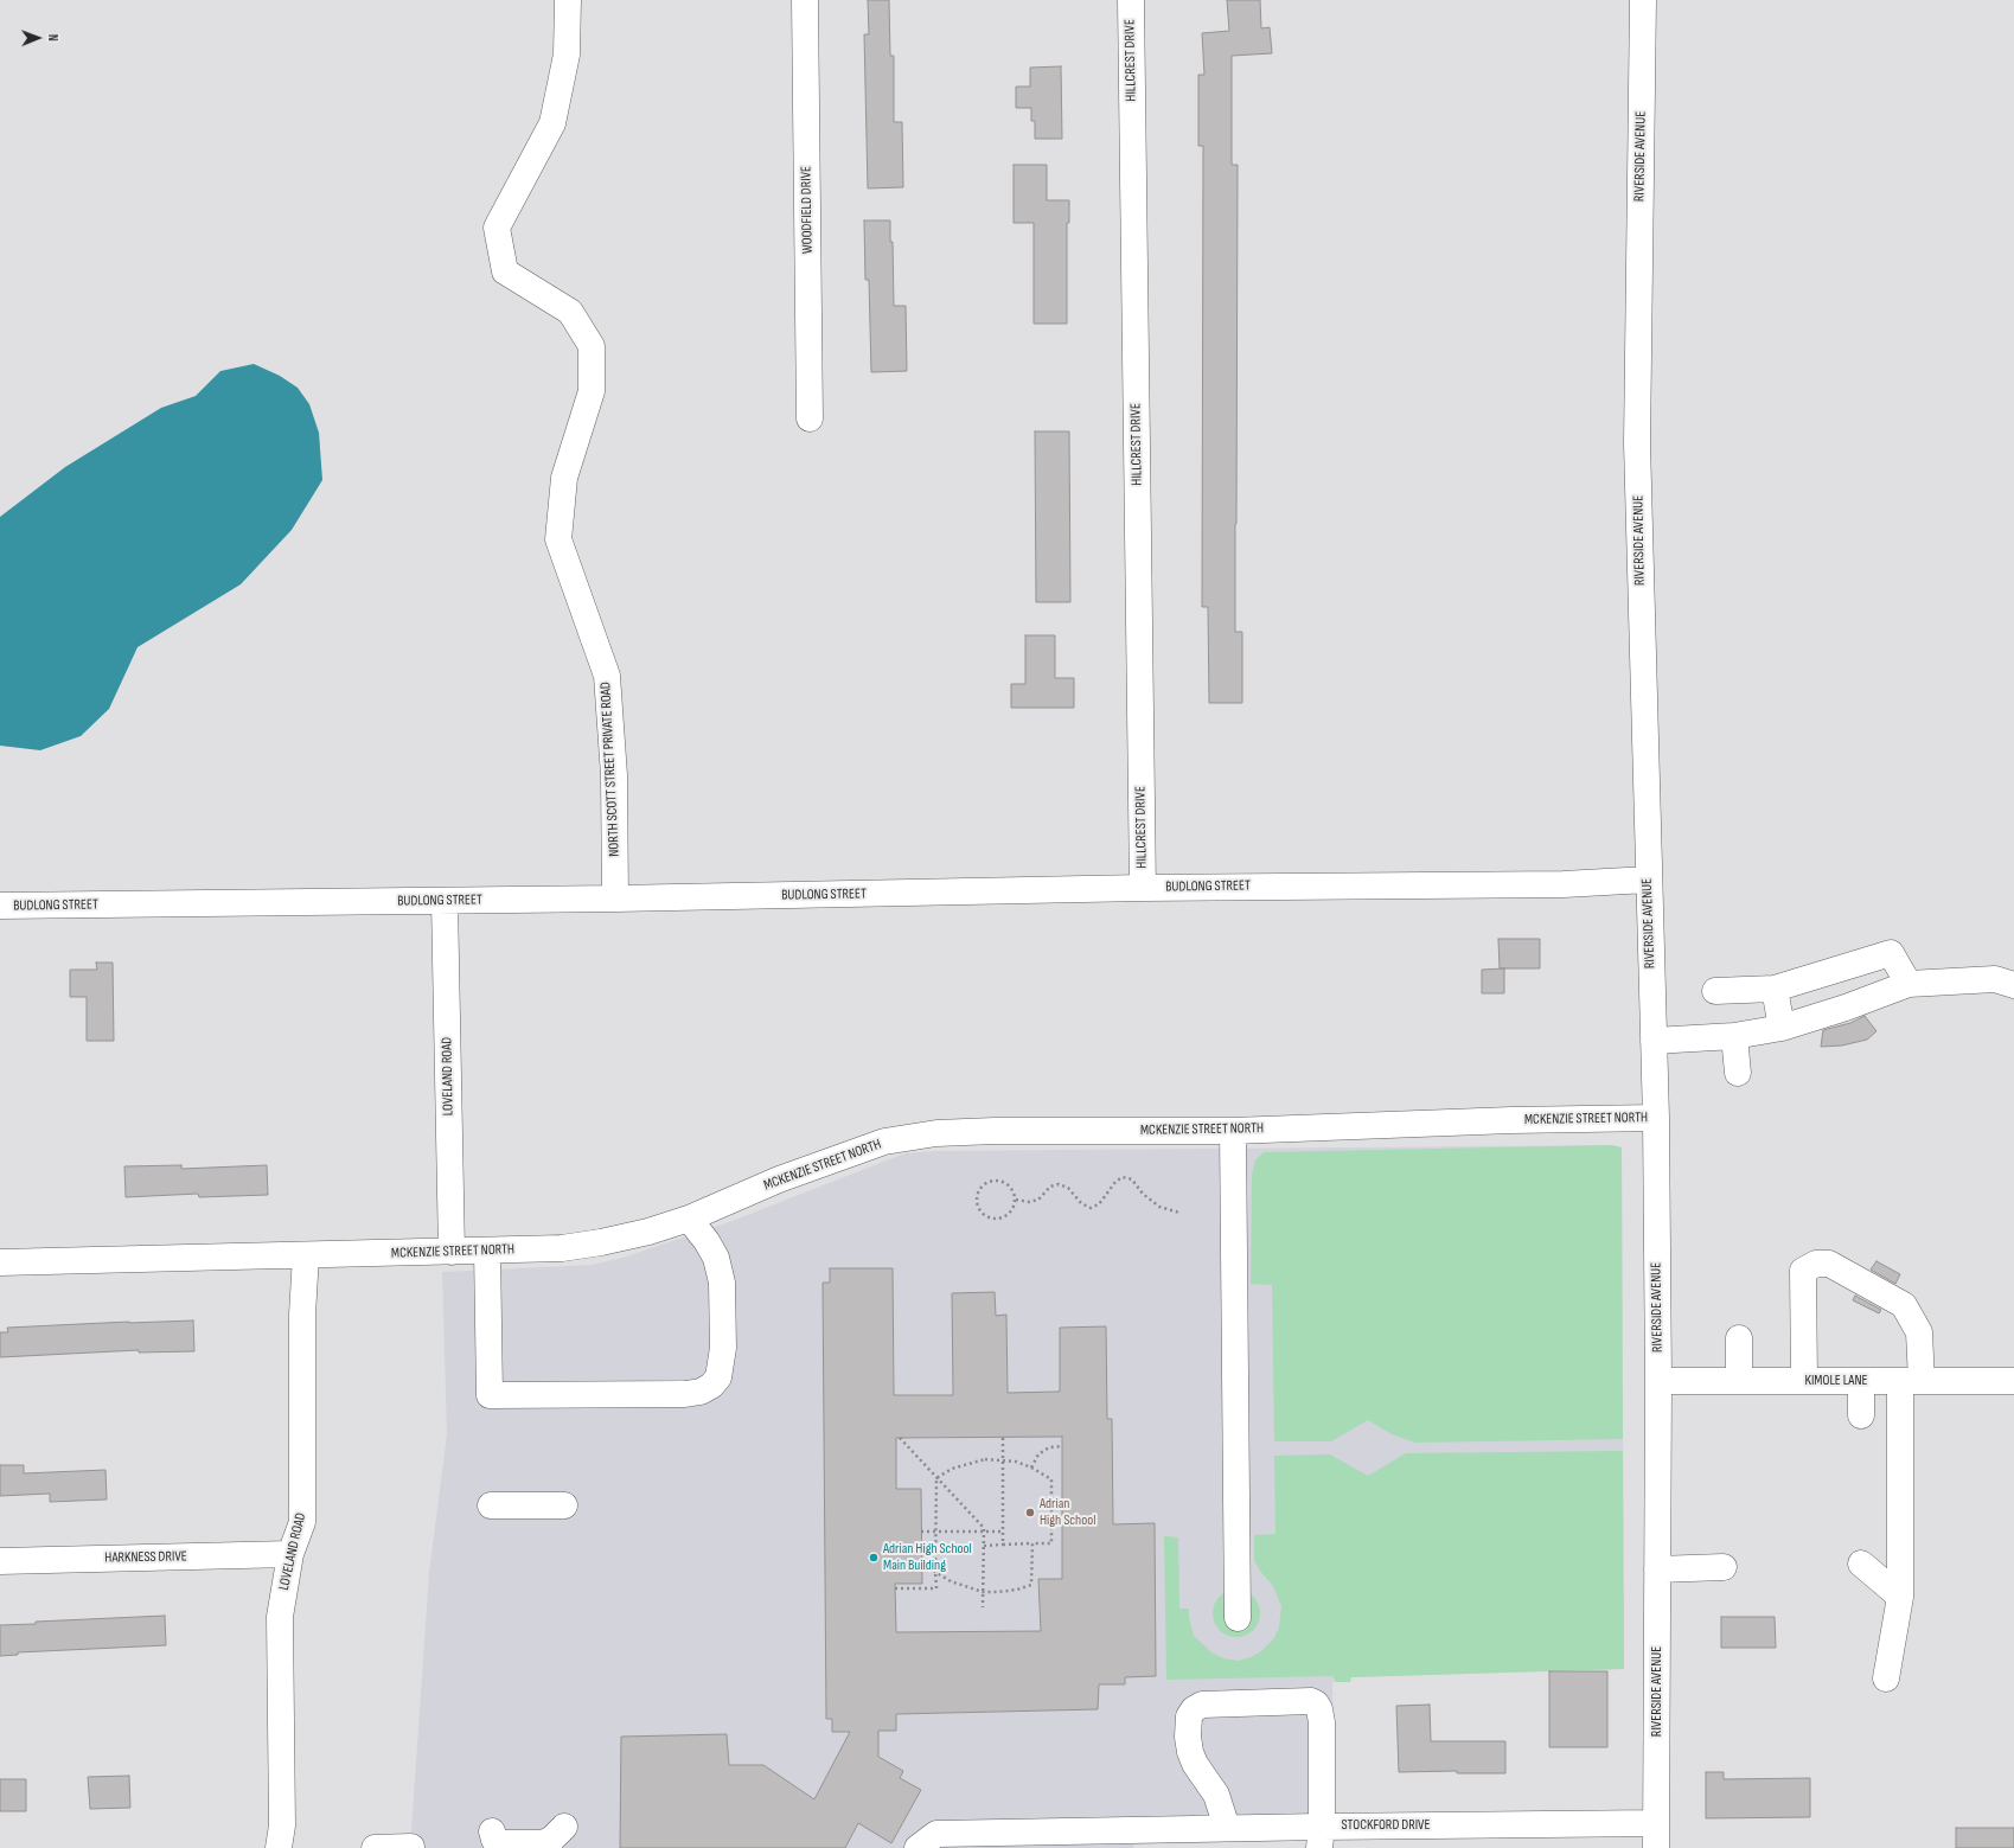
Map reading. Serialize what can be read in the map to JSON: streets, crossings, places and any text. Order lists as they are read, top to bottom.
{
  "streets": {
    "street": [
      "HILLCREST DRIVE",
      "RIVERSIDE AVENUE",
      "WOODFIELD DRIVE",
      "NORTH SCOTT STREET PRIVATE ROAD",
      "BUDLONG STREET",
      "LOVELAND ROAD",
      "MCKENZIE STREET NORTH",
      "KIMOLE LANE",
      "HARKNESS DRIVE",
      "STOCKFORD DRIVE"
    ]
  },
  "crossings": [
    ["HILLCREST DRIVE", "BUDLONG STREET"],
    ["RIVERSIDE AVENUE", "BUDLONG STREET"],
    ["RIVERSIDE AVENUE", "MCKENZIE STREET NORTH"],
    ["RIVERSIDE AVENUE", "KIMOLE LANE"],
    ["RIVERSIDE AVENUE", "STOCKFORD DRIVE"],
    ["NORTH SCOTT STREET PRIVATE ROAD", "BUDLONG STREET"],
    ["BUDLONG STREET", "LOVELAND ROAD"],
    ["LOVELAND ROAD", "MCKENZIE STREET NORTH"],
    ["LOVELAND ROAD", "HARKNESS DRIVE"]
  ],
  "places": ["Adrian High School", "Adrian High School Main Building"],
  "north": "right"
}
